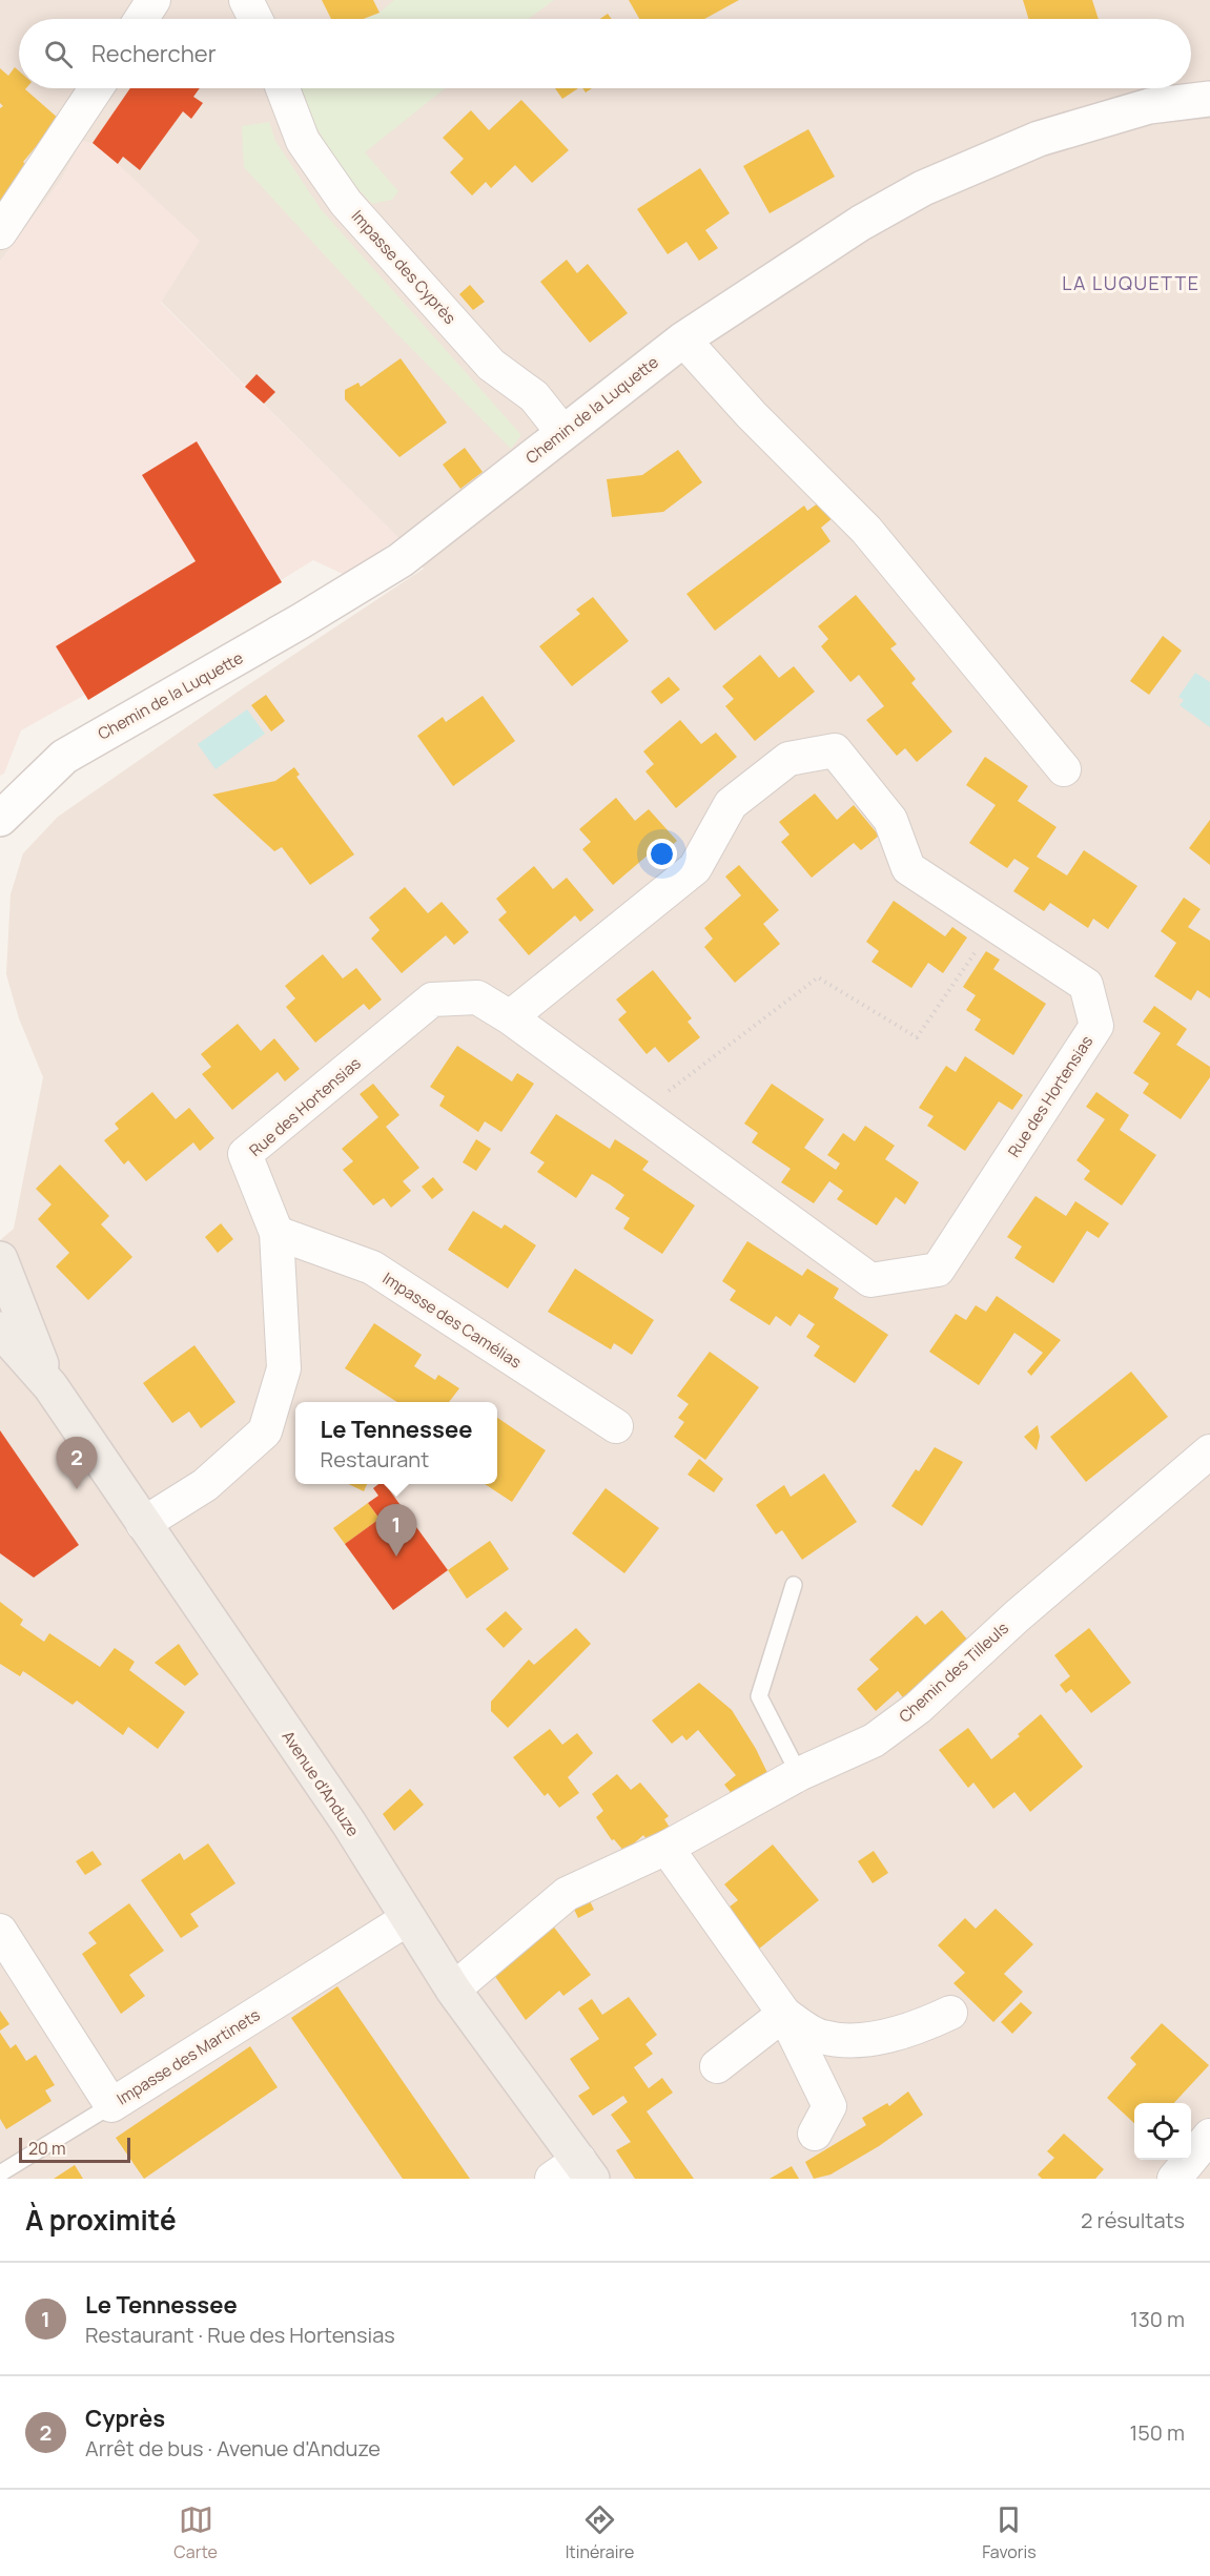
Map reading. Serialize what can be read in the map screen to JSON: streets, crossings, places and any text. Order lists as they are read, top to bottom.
{
  "streets": {
    "main road": ["Avenue d'Anduze"],
    "street": [
      "Impasse des Cyprès",
      "Chemin de la Luquette",
      "Rue des Hortensias",
      "Impasse des Camélias",
      "Chemin des Tilleuls",
      "Impasse des Martinets"
    ]
  },
  "crossings": [
    ["Impasse des Cyprès", "Chemin de la Luquette"],
    ["Rue des Hortensias", "Impasse des Camélias"],
    ["Rue des Hortensias", "Avenue d'Anduze"],
    ["Chemin des Tilleuls", "Avenue d'Anduze"],
    ["Avenue d'Anduze", "Impasse des Martinets"]
  ],
  "districts": ["LA LUQUETTE"],
  "scale_bar": "20 m",
  "page": {
    "search": "Rechercher",
    "popup": ["Le Tennessee", "Restaurant"],
    "pins": ["2", "1"],
    "scale": "20 m",
    "heading": ["À proximité", "2 résultats"],
    "list": [
      {
        "mark": "1",
        "name": "Le Tennessee",
        "note": "Restaurant · Rue des Hortensias",
        "value": "130 m"
      },
      {
        "mark": "2",
        "name": "Cyprès",
        "note": "Arrêt de bus · Avenue d'Anduze",
        "value": "150 m"
      }
    ],
    "nav": ["Carte", "Itinéraire", "Favoris"]
  }
}
